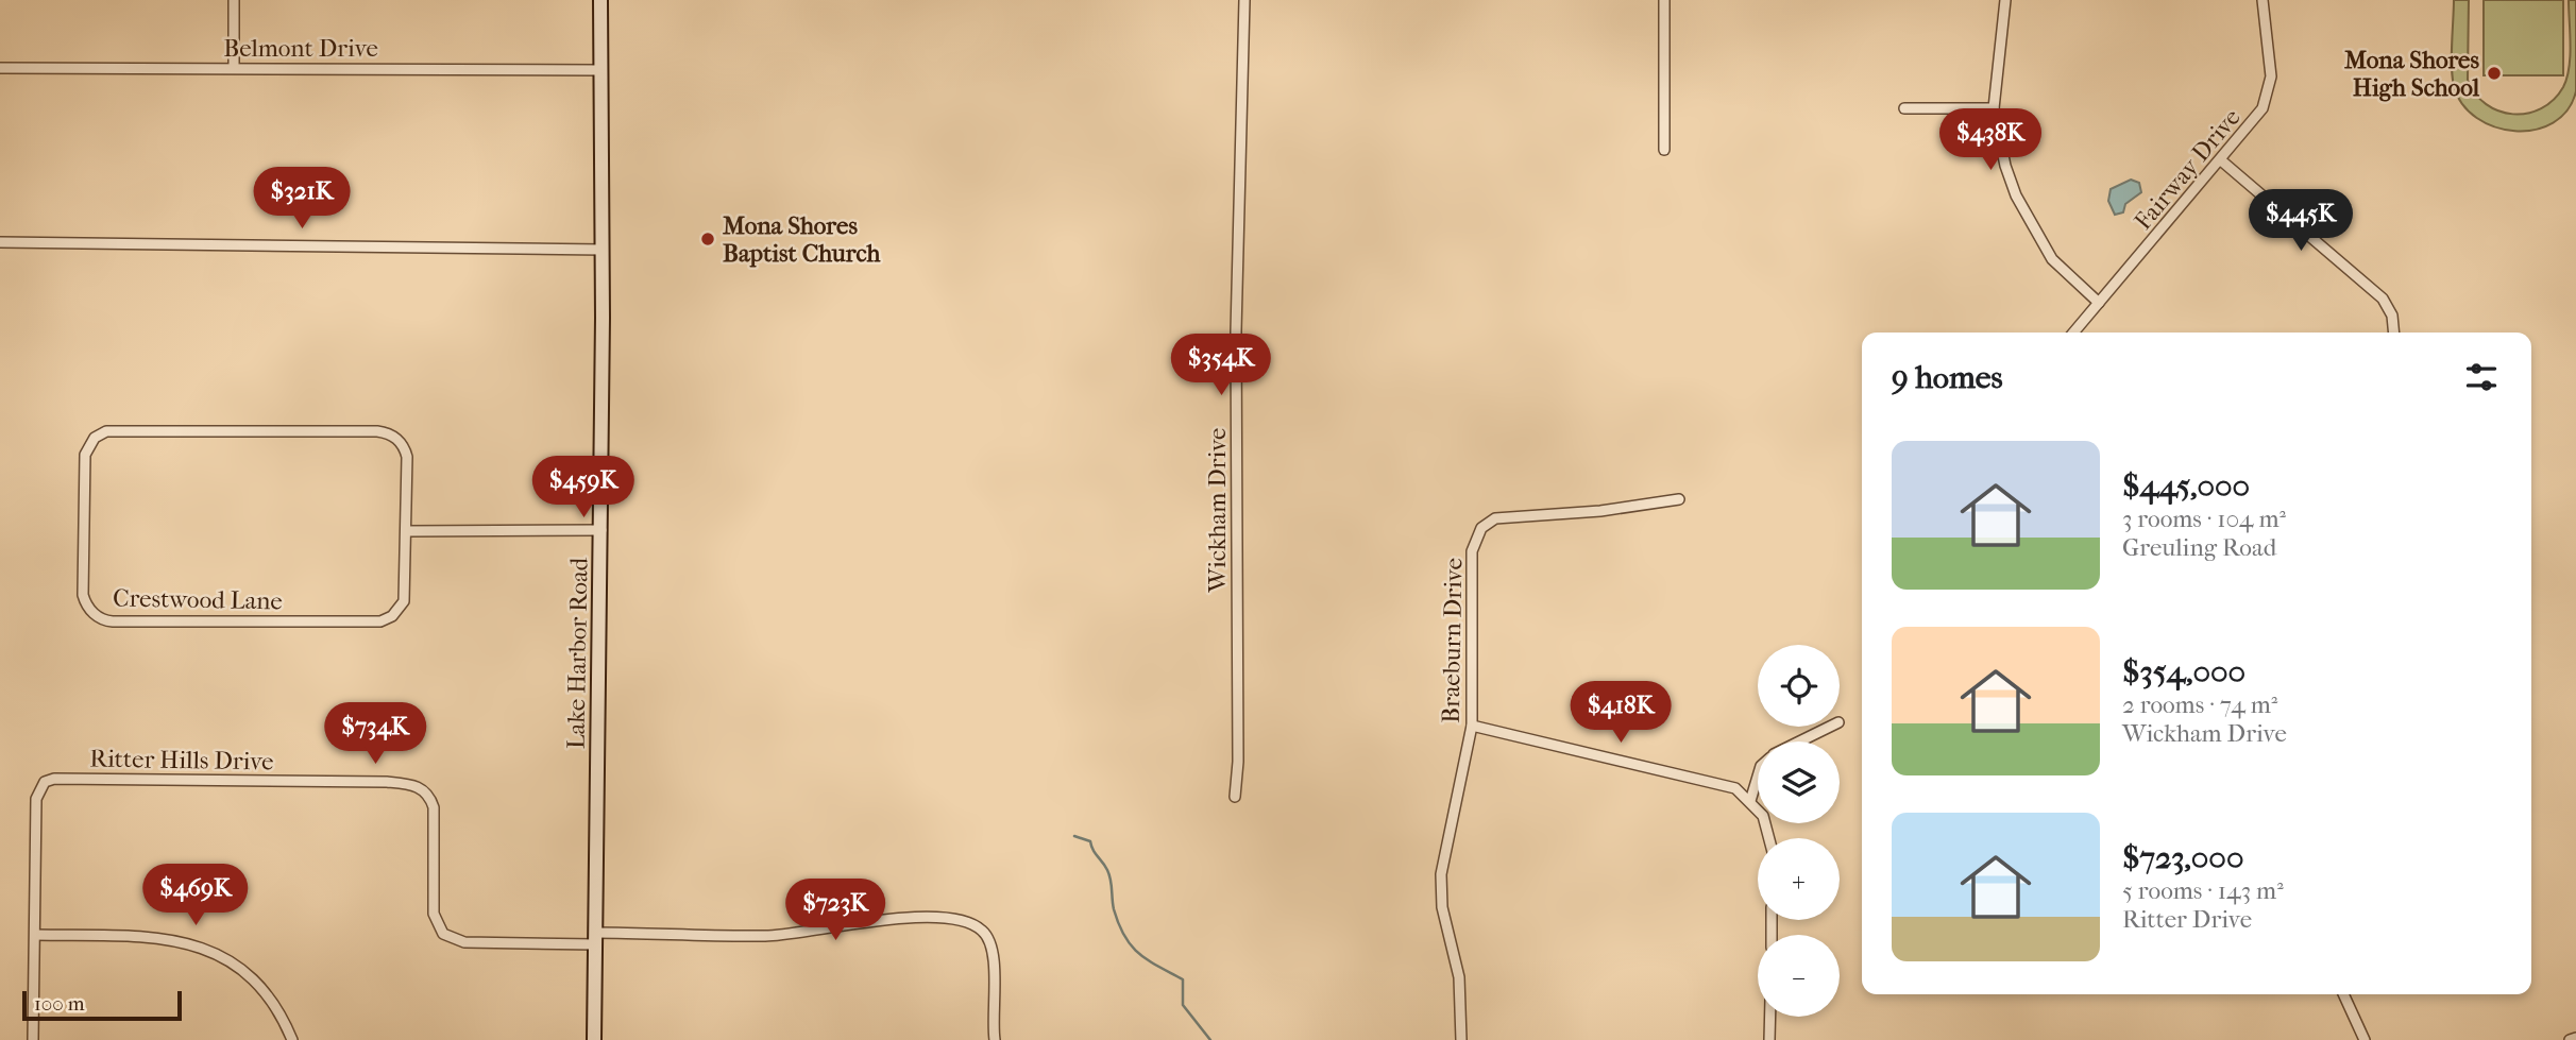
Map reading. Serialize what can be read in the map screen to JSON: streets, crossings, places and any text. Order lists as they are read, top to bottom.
{
  "streets": {
    "street": [
      "Belmont Drive",
      "Fairway Drive",
      "Wickham Drive",
      "Crestwood Lane",
      "Braeburn Drive",
      "Lake Harbor Road",
      "Ritter Hills Drive"
    ]
  },
  "crossings": [
    ["Belmont Drive", "Lake Harbor Road"],
    ["Lake Harbor Road", "Ritter Hills Drive"]
  ],
  "places": ["Mona Shores High School", "Mona Shores Baptist Church"],
  "scale_bar": "100 m",
  "page": {
    "price": [
      "$438K",
      "$321K",
      "$445K",
      "$354K",
      "$459K",
      "$418K",
      "$734K",
      "$469K",
      "$723K"
    ],
    "heading": "9 homes",
    "list": [
      {
        "name": "$445,000",
        "note": "3 rooms · 104 m² · Greuling Road"
      },
      {
        "name": "$354,000",
        "note": "2 rooms · 74 m² · Wickham Drive"
      },
      {
        "name": "$723,000",
        "note": "5 rooms · 143 m² · Ritter Drive"
      }
    ],
    "map_buttons": ["+", "−"],
    "scale": "100 m"
  }
}
